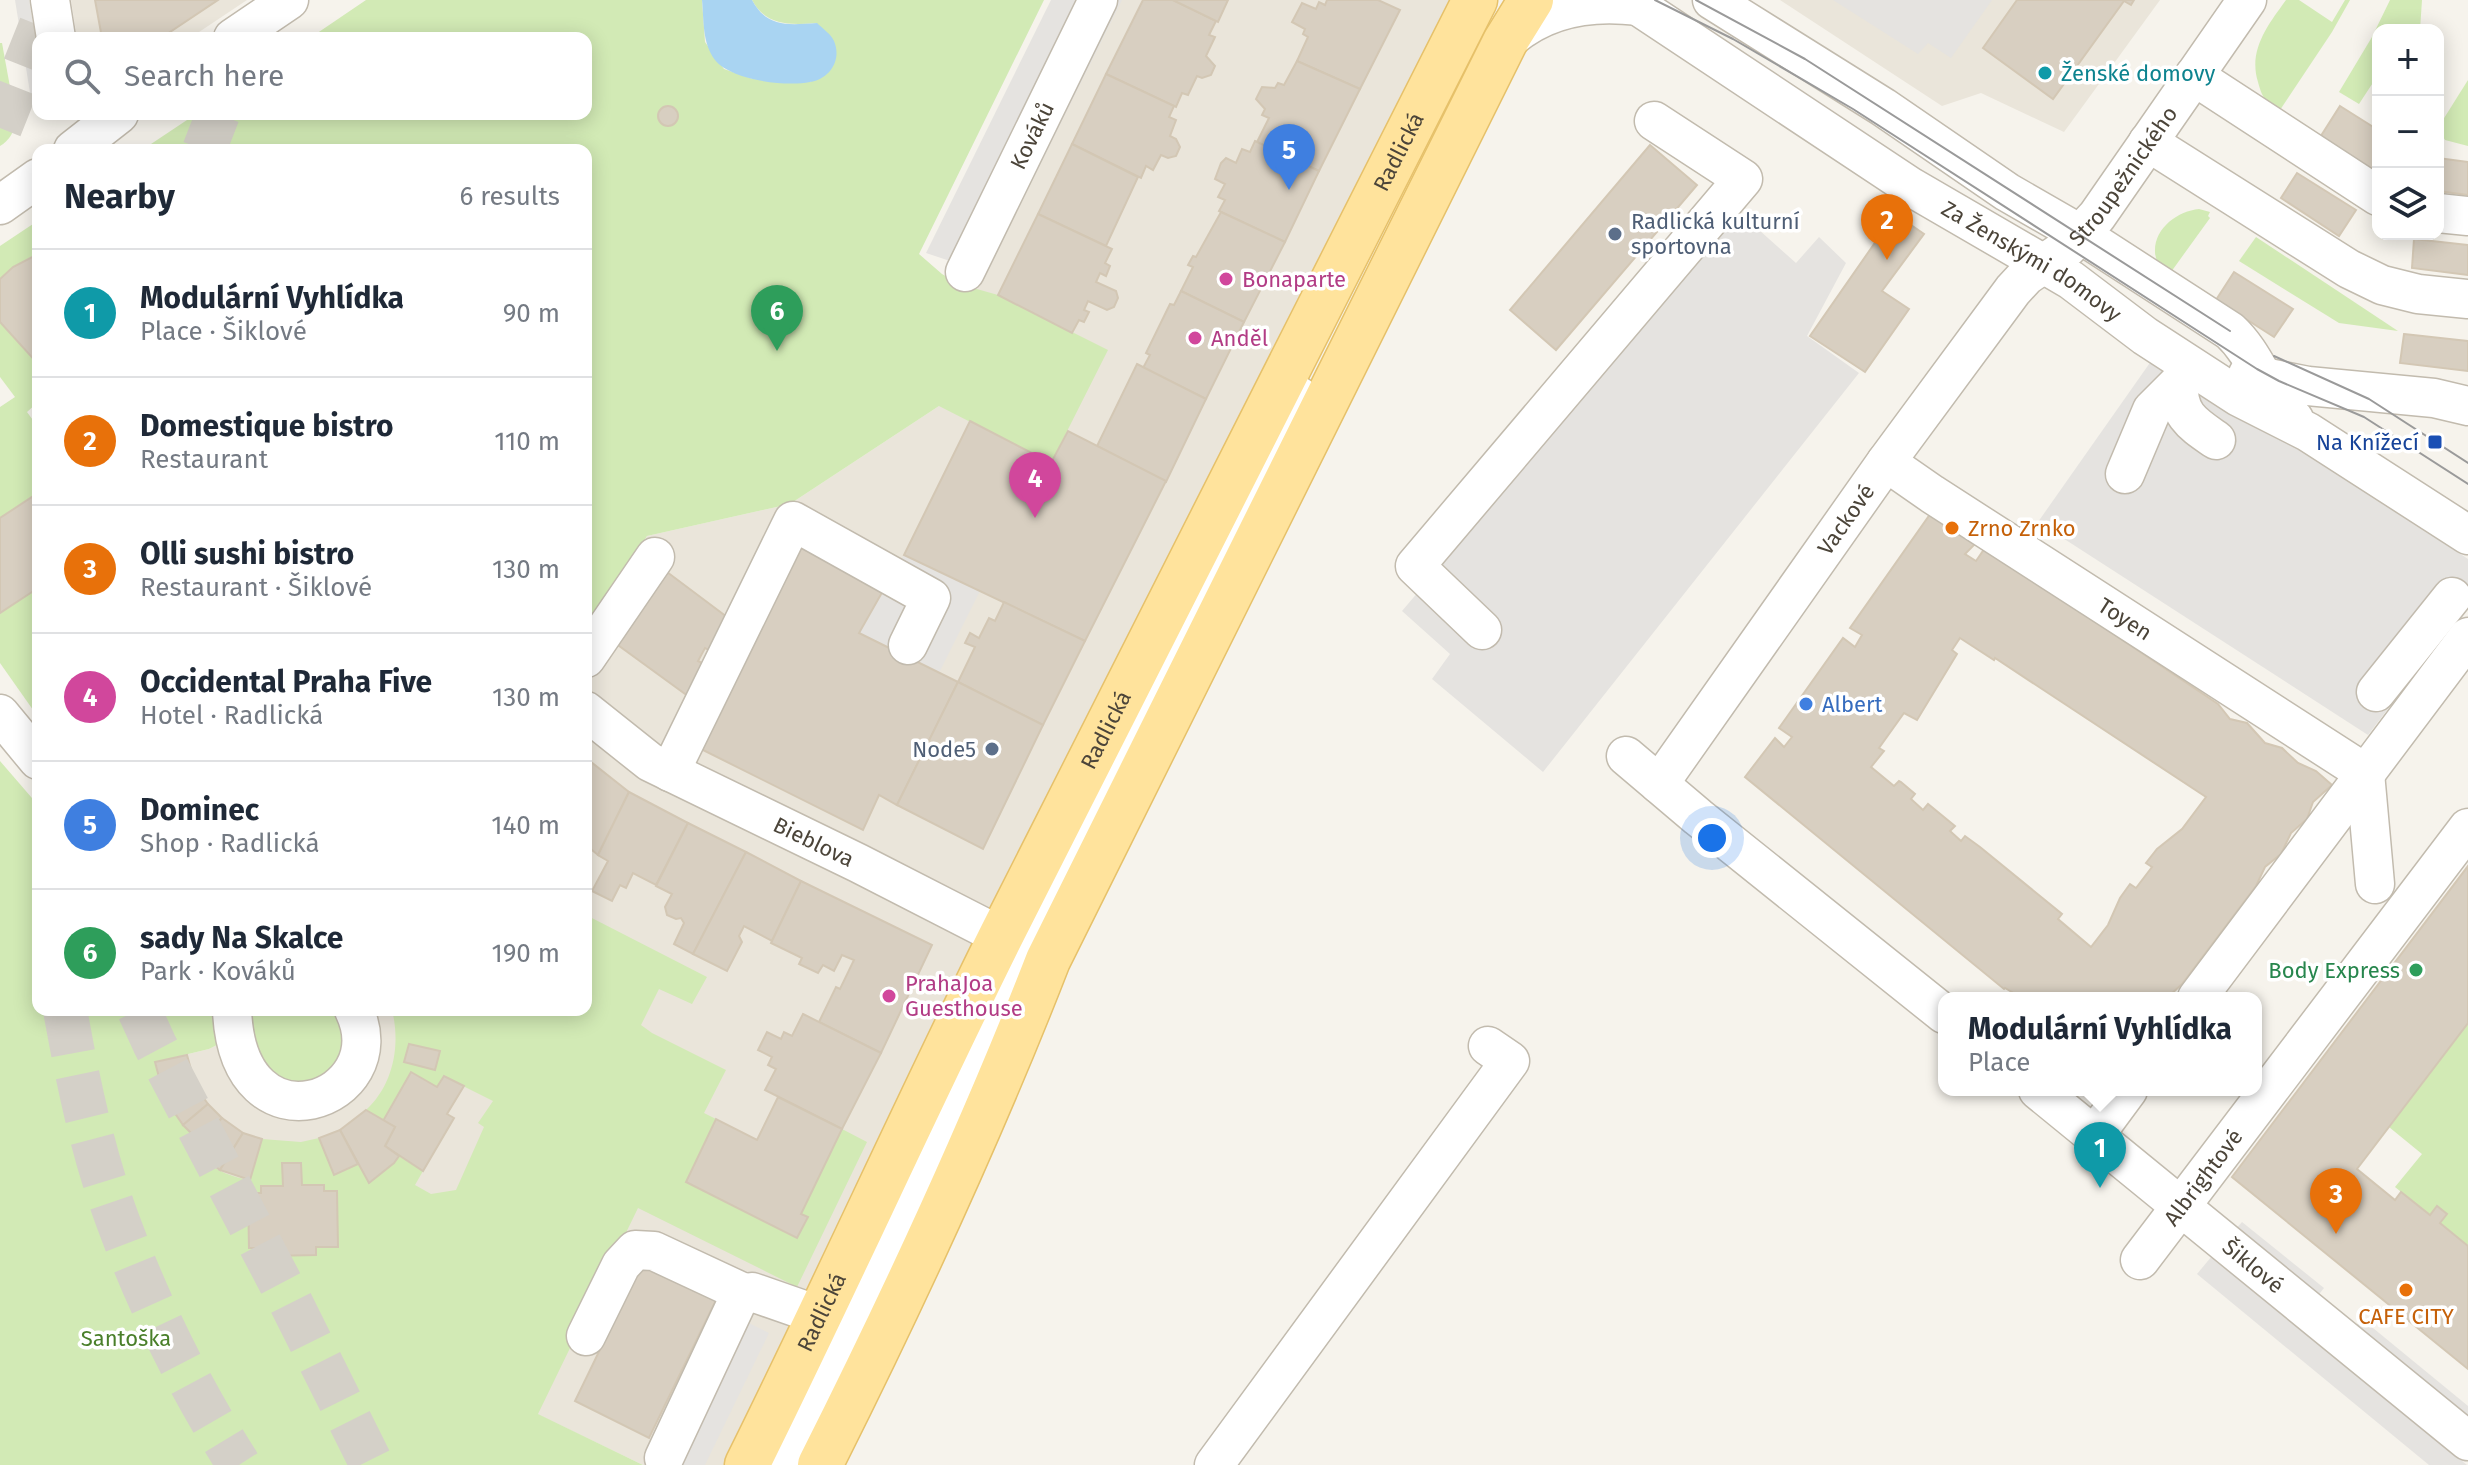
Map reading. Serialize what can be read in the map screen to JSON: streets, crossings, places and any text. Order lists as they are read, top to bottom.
{
  "streets": {
    "main road": ["Radlická"],
    "street": [
      "Kováků",
      "Stroupežnického",
      "Za Ženskými domovy",
      "Vackové",
      "Toyen",
      "Bieblova",
      "Albrightové",
      "Šiklové"
    ]
  },
  "crossings": [
    ["Radlická", "Bieblova"],
    ["Stroupežnického", "Za Ženskými domovy"],
    ["Stroupežnického", "Vackové"],
    ["Za Ženskými domovy", "Vackové"],
    ["Vackové", "Toyen"],
    ["Albrightové", "Šiklové"]
  ],
  "parks": ["Santoška"],
  "places": {
    "other": [
      "Ženské domovy",
      "Radlická kulturní sportovna",
      "Bonaparte",
      "Anděl",
      "Zrno Zrnko",
      "Albert",
      "Node5",
      "Body Express",
      "PrahaJoa Guesthouse",
      "CAFE CITY"
    ],
    "transit": ["Na Knížecí"]
  },
  "page": {
    "map_buttons": ["+", "−"],
    "search": "Search here",
    "pins": [
      "5",
      "2",
      "6",
      "4",
      "1",
      "3"
    ],
    "heading": ["Nearby", "6 results"],
    "list": [
      {
        "mark": "1",
        "name": "Modulární Vyhlídka",
        "note": "Place · Šiklové",
        "value": "90 m"
      },
      {
        "mark": "2",
        "name": "Domestique bistro",
        "note": "Restaurant",
        "value": "110 m"
      },
      {
        "mark": "3",
        "name": "Olli sushi bistro",
        "note": "Restaurant · Šiklové",
        "value": "130 m"
      },
      {
        "mark": "4",
        "name": "Occidental Praha Five",
        "note": "Hotel · Radlická",
        "value": "130 m"
      },
      {
        "mark": "5",
        "name": "Dominec",
        "note": "Shop · Radlická",
        "value": "140 m"
      },
      {
        "mark": "6",
        "name": "sady Na Skalce",
        "note": "Park · Kováků",
        "value": "190 m"
      }
    ],
    "popup": ["Modulární Vyhlídka", "Place"]
  }
}
